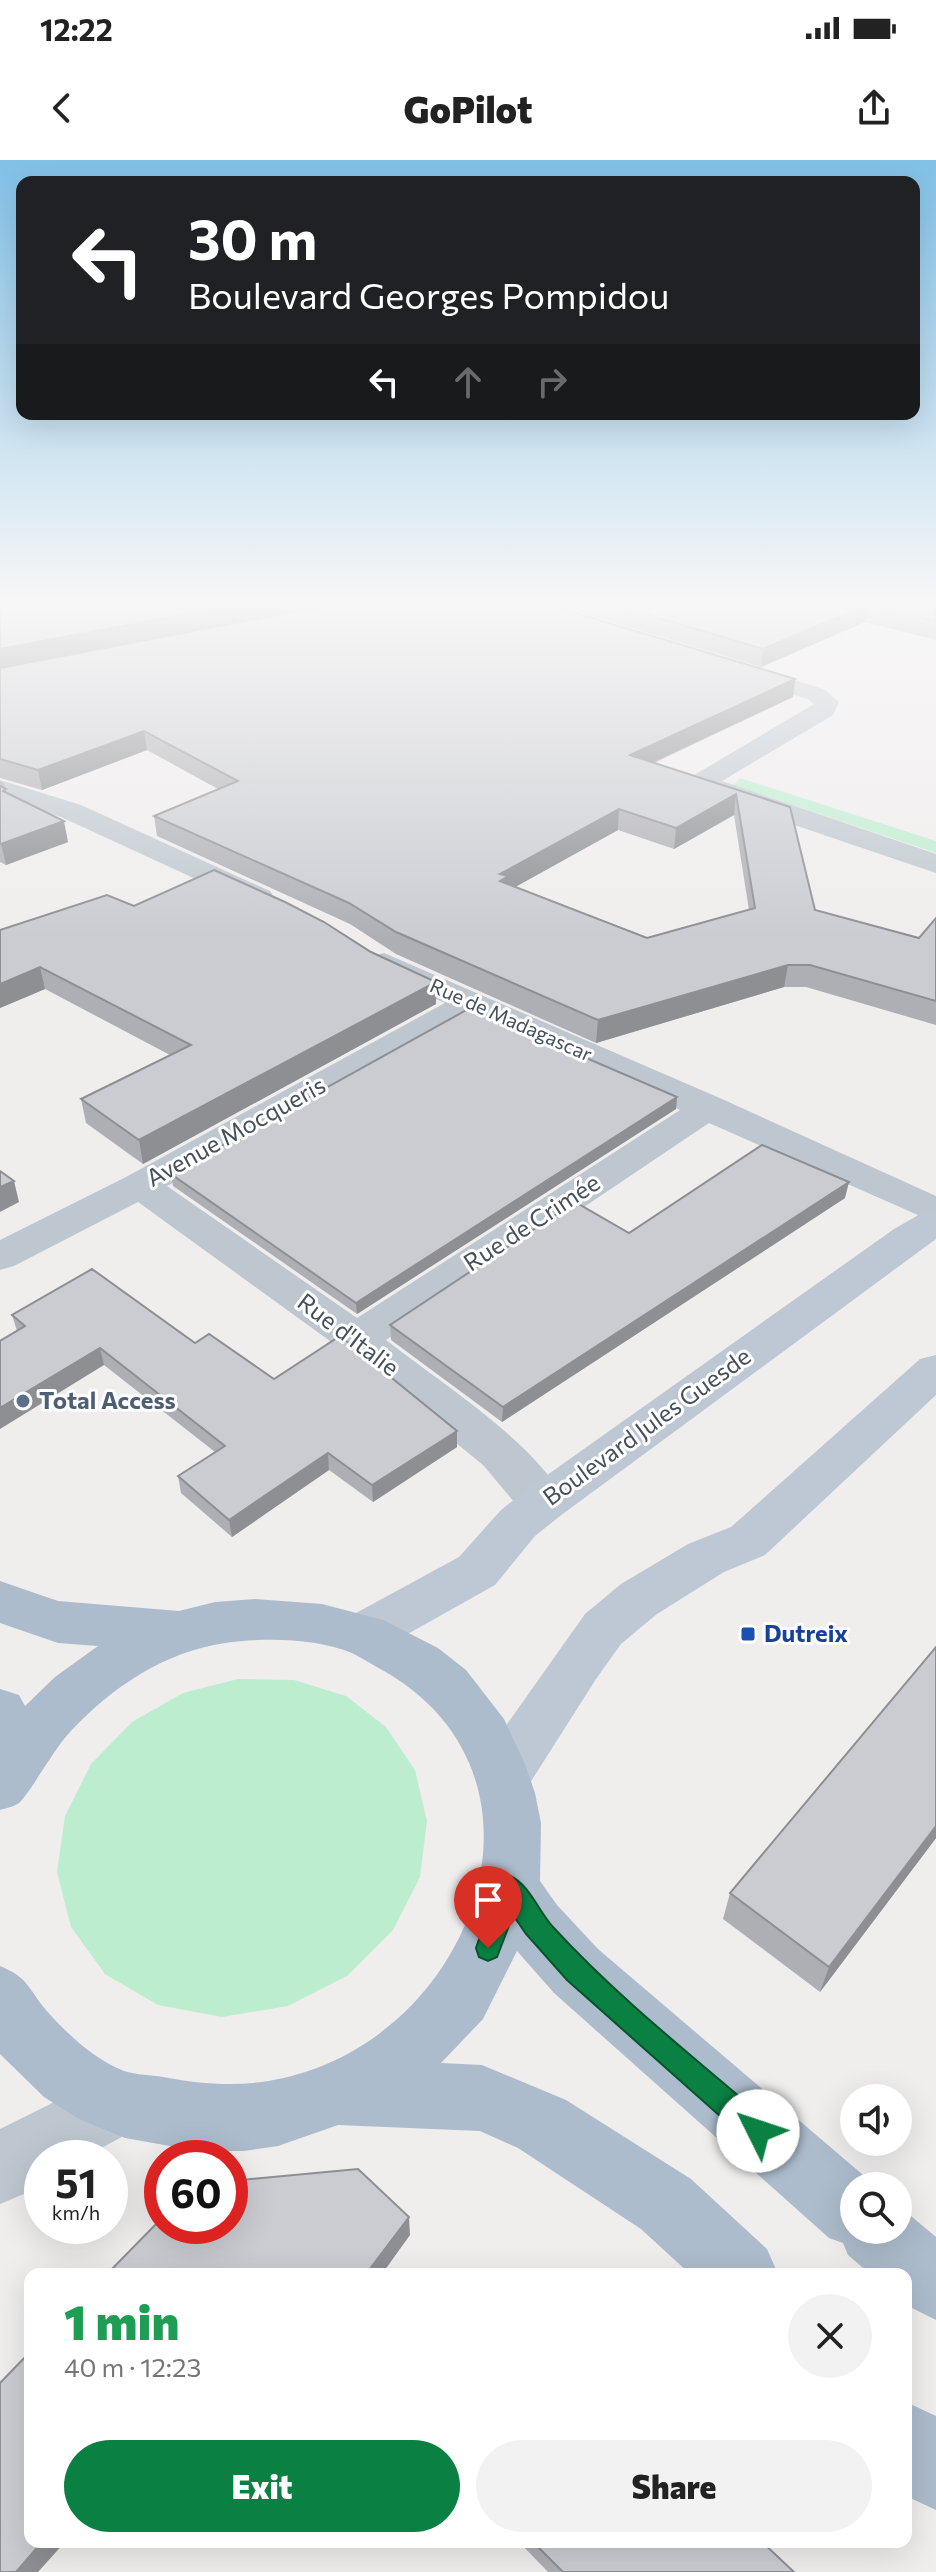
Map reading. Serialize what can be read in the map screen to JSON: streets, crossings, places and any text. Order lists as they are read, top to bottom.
{
  "streets": {
    "main road": ["Boulevard Jules Guesde"],
    "street": [
      "Rue de Madagascar",
      "Avenue Mocqueris",
      "Rue de Crimée",
      "Rue d'Italie"
    ]
  },
  "crossings": [
    ["Rue de Madagascar", "Avenue Mocqueris"],
    ["Rue de Madagascar", "Rue de Crimée"],
    ["Avenue Mocqueris", "Rue d'Italie"],
    ["Rue de Crimée", "Rue d'Italie"],
    ["Rue d'Italie", "Boulevard Jules Guesde"]
  ],
  "places": {
    "other": ["Total Access"],
    "transit": ["Dutreix"]
  },
  "page": {
    "status": "12:22",
    "header": "GoPilot",
    "turn": ["30 m", "Boulevard Georges Pompidou"],
    "speed": "51 km/h",
    "limit": "60",
    "heading": ["1 min", "40 m · 12:23"],
    "buttons": ["Exit", "Share"]
  }
}
